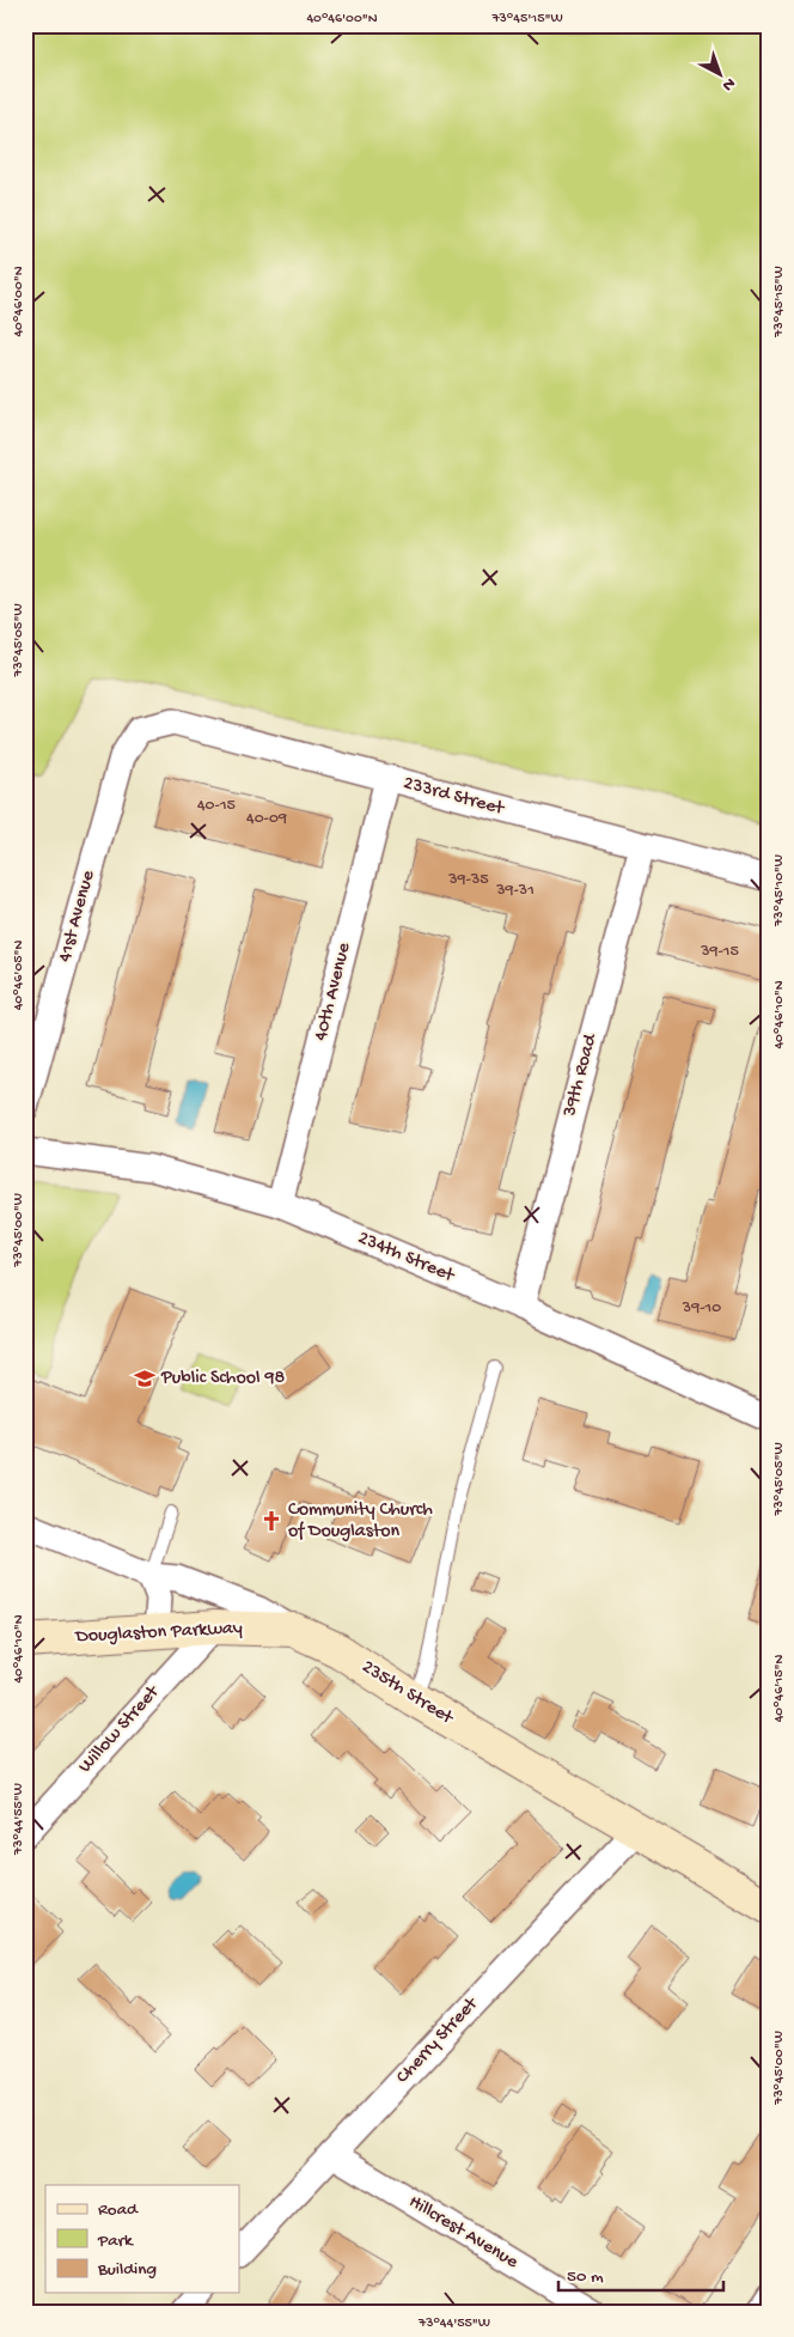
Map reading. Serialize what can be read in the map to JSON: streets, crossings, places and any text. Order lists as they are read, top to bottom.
{
  "streets": {
    "main road": ["Douglaston Parkway", "235th Street"],
    "street": [
      "233rd Street",
      "41st Avenue",
      "40th Avenue",
      "39th Road",
      "234th Street",
      "Willow Street",
      "Cherry Street",
      "Hillcrest Avenue"
    ]
  },
  "crossings": [
    ["233rd Street", "41st Avenue"],
    ["233rd Street", "40th Avenue"],
    ["233rd Street", "39th Road"],
    ["40th Avenue", "234th Street"],
    ["39th Road", "234th Street"],
    ["Douglaston Parkway", "235th Street"],
    ["Douglaston Parkway", "Willow Street"],
    ["235th Street", "Cherry Street"],
    ["Cherry Street", "Hillcrest Avenue"]
  ],
  "places": {
    "school or university": ["Public School 98"],
    "church": ["Community Church of Douglaston"]
  },
  "house_numbers": [
    "40-15",
    "40-09",
    "39-35",
    "39-31",
    "39-15",
    "39-10"
  ],
  "legend": ["Road", "Park", "Building"],
  "scale_bar": "50 m",
  "north": "bottom right",
  "coordinates": [
    "40°46'00\"N",
    "73°45'15\"W",
    "73°45'05\"W",
    "73°45'10\"W",
    "40°46'05\"N",
    "40°46'10\"N",
    "73°45'00\"W",
    "40°46'15\"N",
    "73°44'55\"W"
  ]
}
